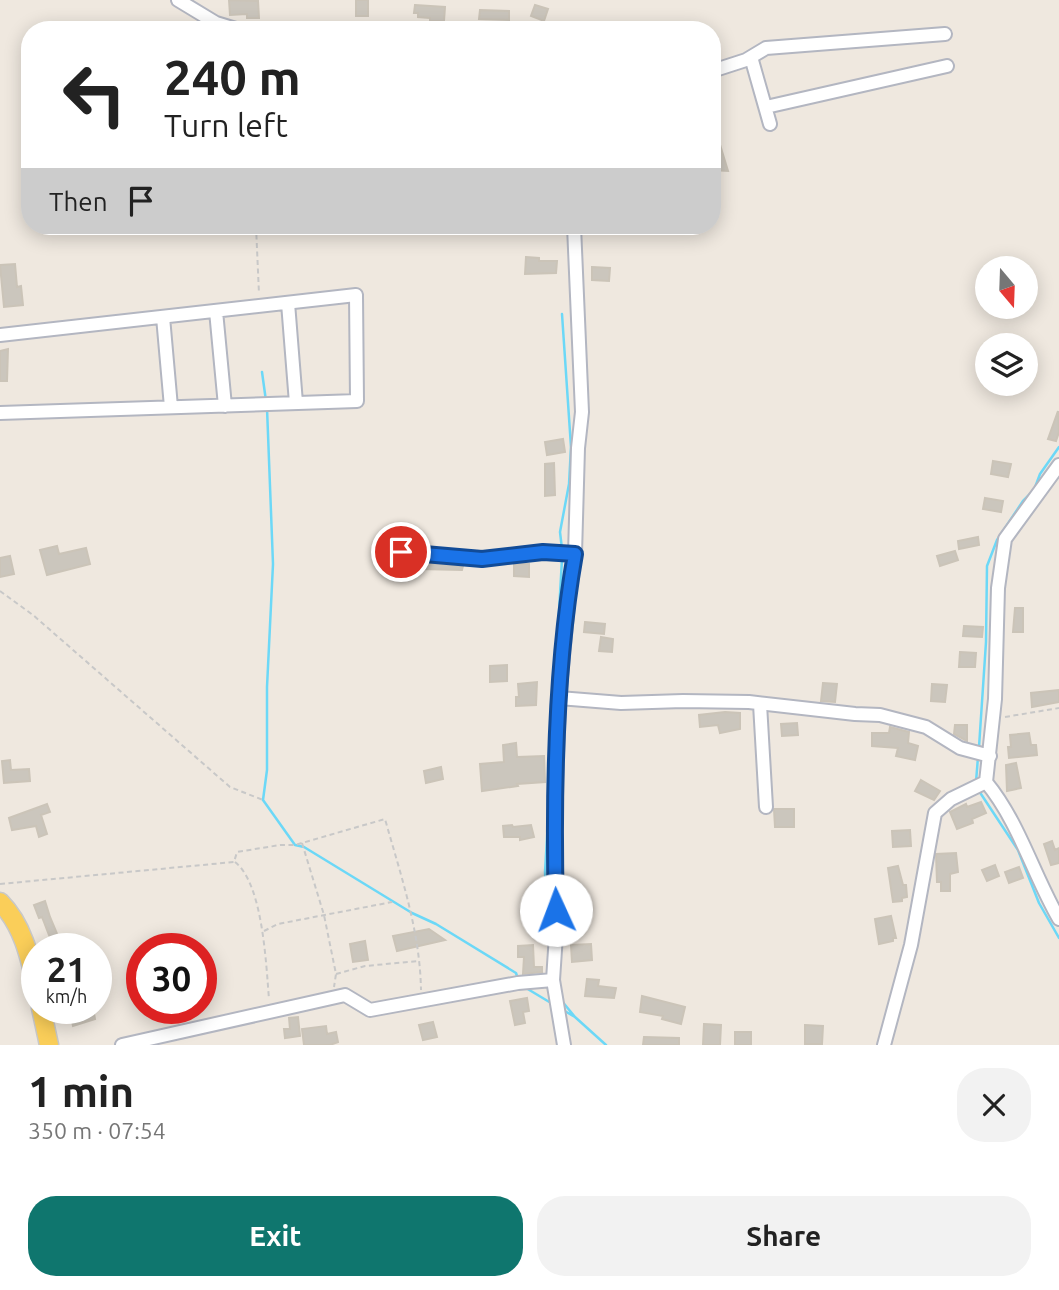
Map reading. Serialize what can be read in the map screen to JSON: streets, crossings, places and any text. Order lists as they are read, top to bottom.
{
  "north": "bottom",
  "page": {
    "turn": ["240 m", "Turn left"],
    "then": "Then",
    "speed": "21 km/h",
    "limit": "30",
    "heading": ["1 min", "350 m · 07:54"],
    "buttons": ["Exit", "Share"]
  }
}
